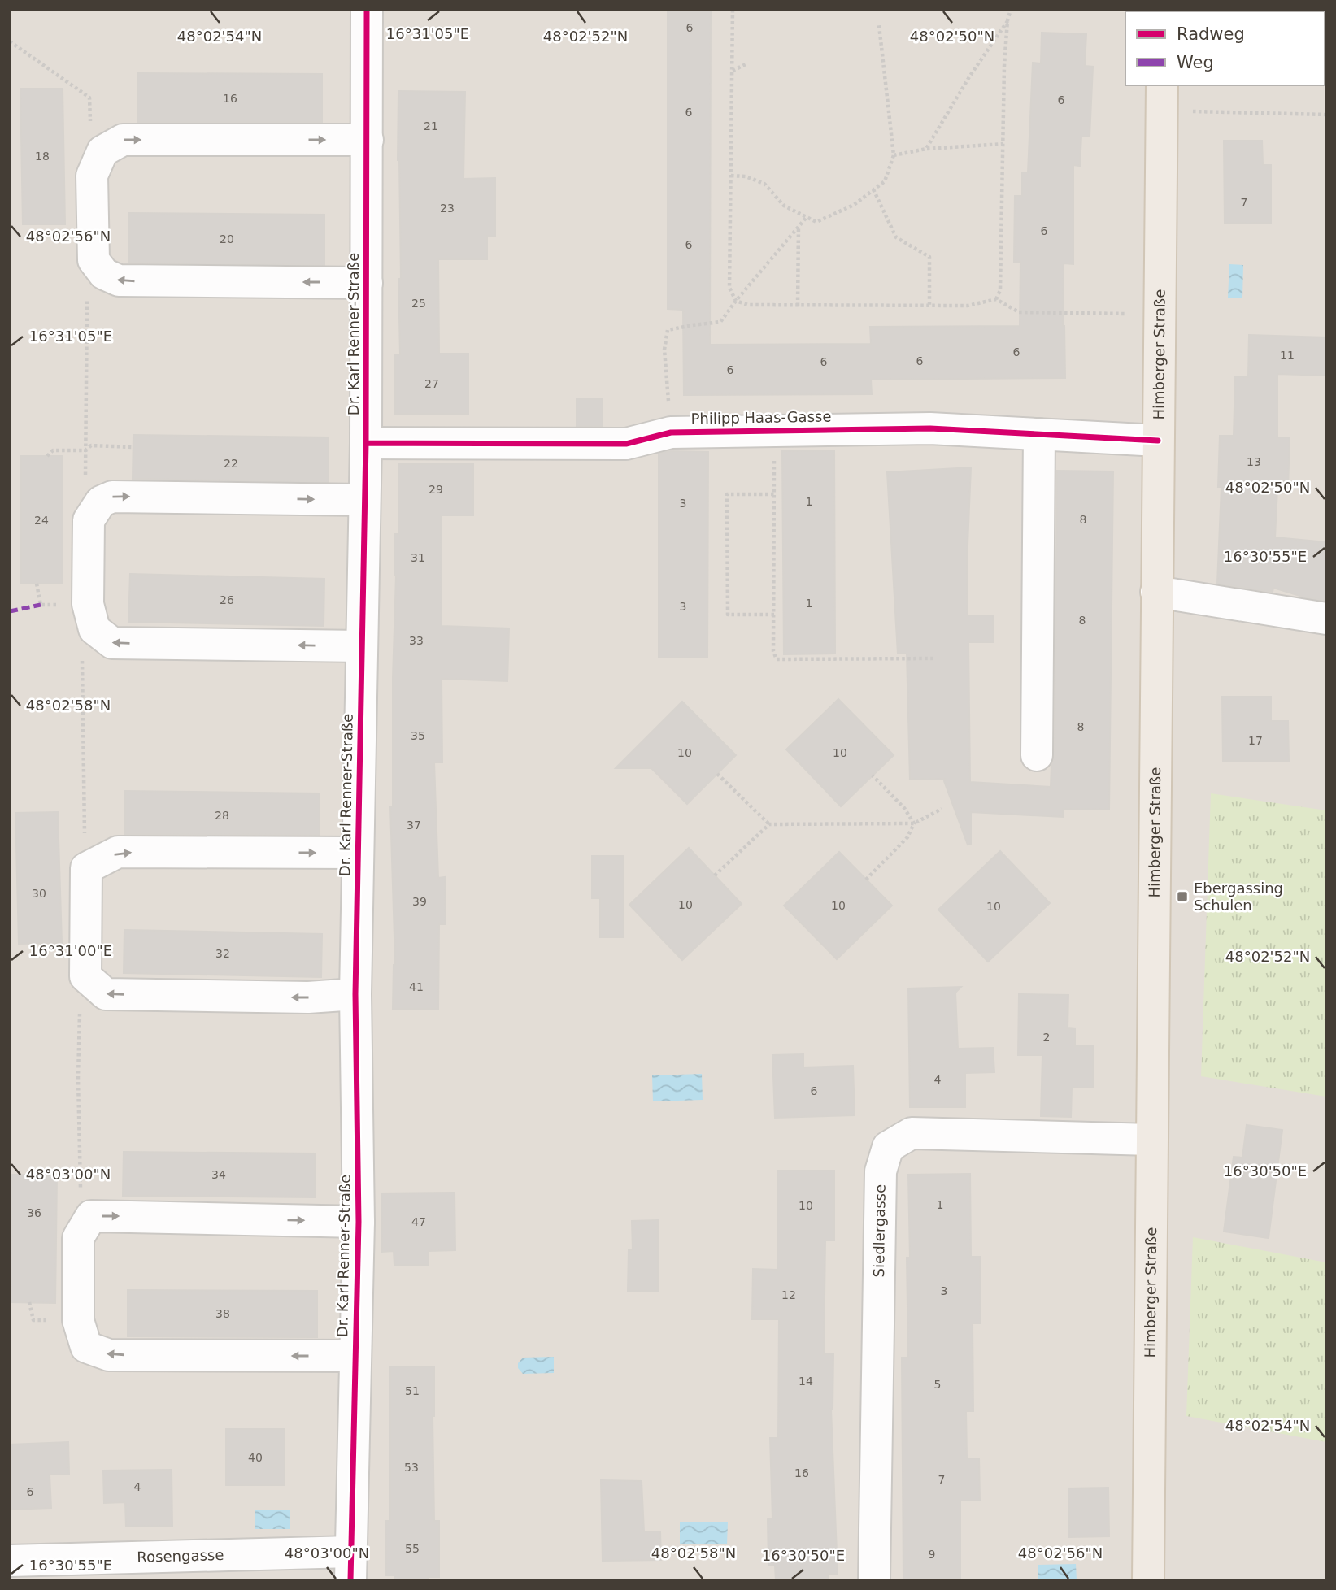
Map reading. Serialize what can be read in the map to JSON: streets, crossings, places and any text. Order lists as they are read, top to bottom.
{
  "streets": {
    "main road": ["Himberger Straße"],
    "street": [
      "Dr. Karl Renner-Straße",
      "Philipp Haas-Gasse",
      "Siedlergasse",
      "Rosengasse"
    ]
  },
  "crossings": [
    ["Dr. Karl Renner-Straße", "Philipp Haas-Gasse"],
    ["Dr. Karl Renner-Straße", "Rosengasse"],
    ["Himberger Straße", "Philipp Haas-Gasse"],
    ["Himberger Straße", "Siedlergasse"]
  ],
  "places": {
    "transit": ["Ebergassing Schulen"]
  },
  "house_numbers": [
    "6",
    "16",
    "6",
    "6",
    "21",
    "18",
    "7",
    "23",
    "6",
    "20",
    "6",
    "25",
    "6",
    "11",
    "6",
    "6",
    "6",
    "27",
    "13",
    "22",
    "29",
    "1",
    "3",
    "8",
    "24",
    "31",
    "26",
    "1",
    "3",
    "8",
    "33",
    "8",
    "35",
    "17",
    "10",
    "10",
    "28",
    "37",
    "30",
    "39",
    "10",
    "10",
    "10",
    "32",
    "41",
    "2",
    "4",
    "6",
    "34",
    "1",
    "10",
    "36",
    "47",
    "3",
    "12",
    "38",
    "14",
    "5",
    "51",
    "40",
    "53",
    "16",
    "7",
    "4",
    "6",
    "55",
    "9"
  ],
  "legend": ["Radweg", "Weg"],
  "coordinates": [
    "16°31'05\"E",
    "48°02'54\"N",
    "48°02'52\"N",
    "48°02'50\"N",
    "48°02'56\"N",
    "16°30'55\"E",
    "48°02'58\"N",
    "16°31'00\"E",
    "16°30'50\"E",
    "48°03'00\"N"
  ]
}
